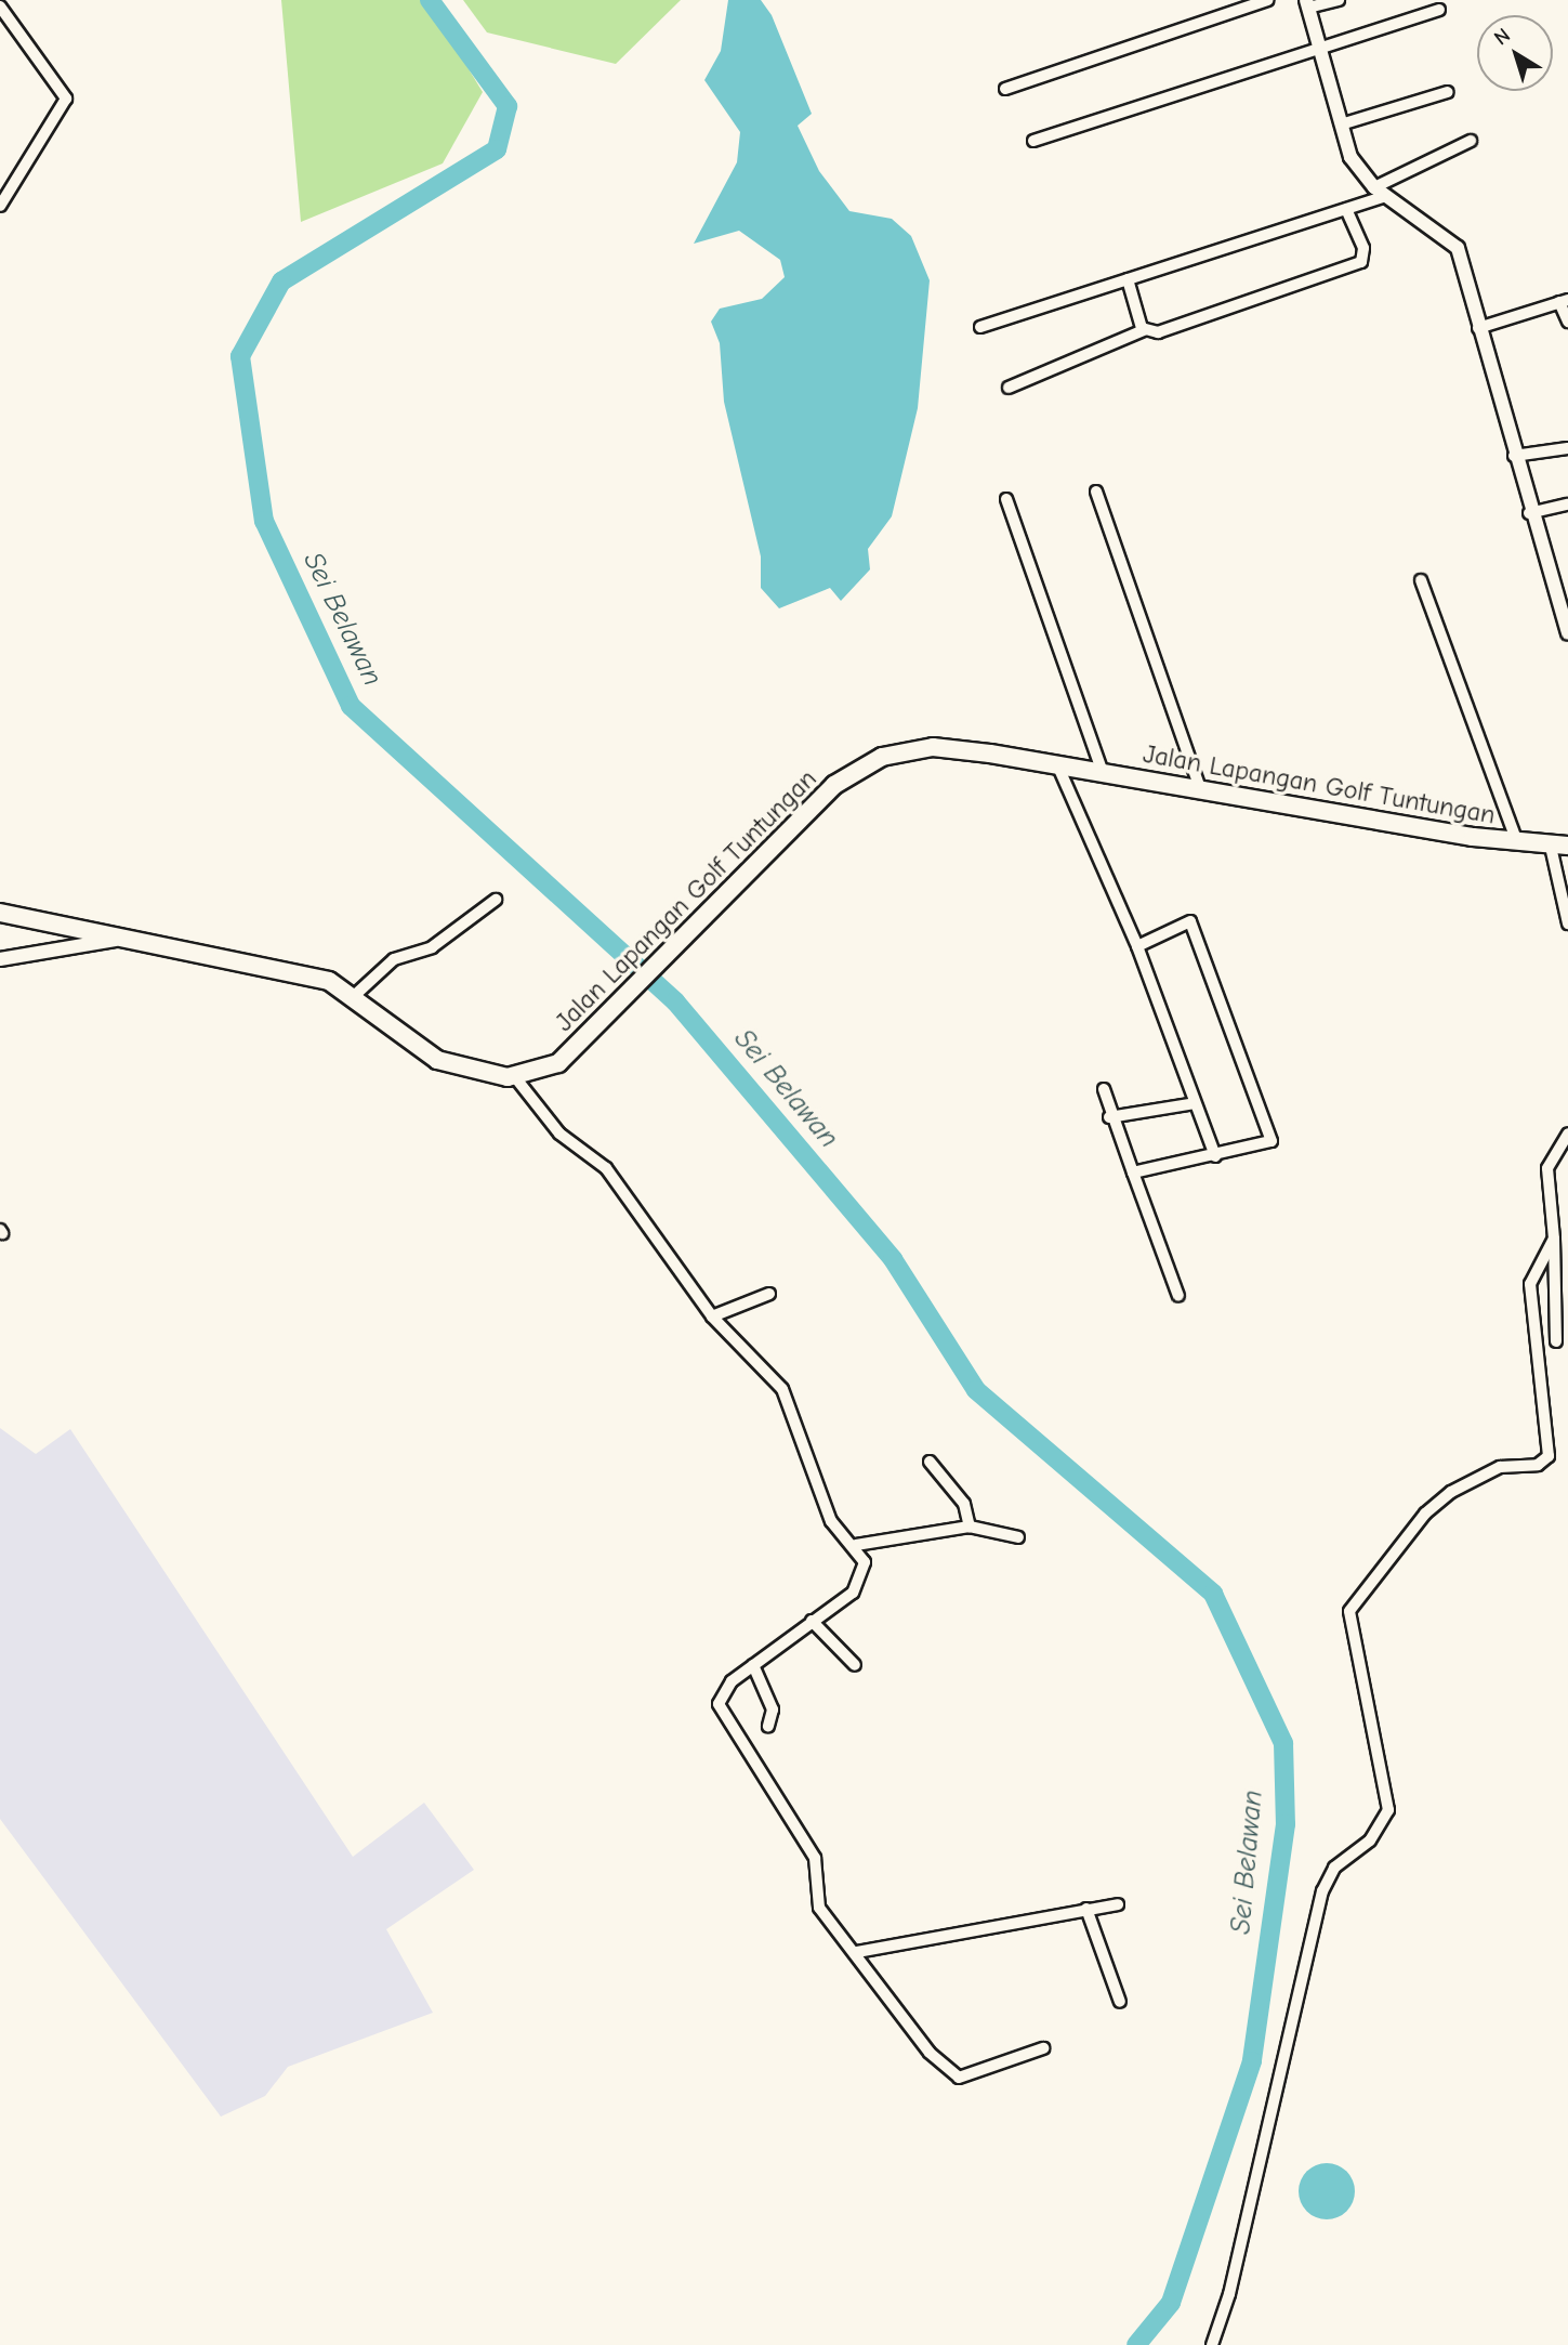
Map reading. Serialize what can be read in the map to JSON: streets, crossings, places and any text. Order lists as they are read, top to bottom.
{
  "streets": {
    "main road": ["Jalan Lapangan Golf Tuntungan"]
  },
  "water": ["Sei Belawan"],
  "north": "top left"
}
